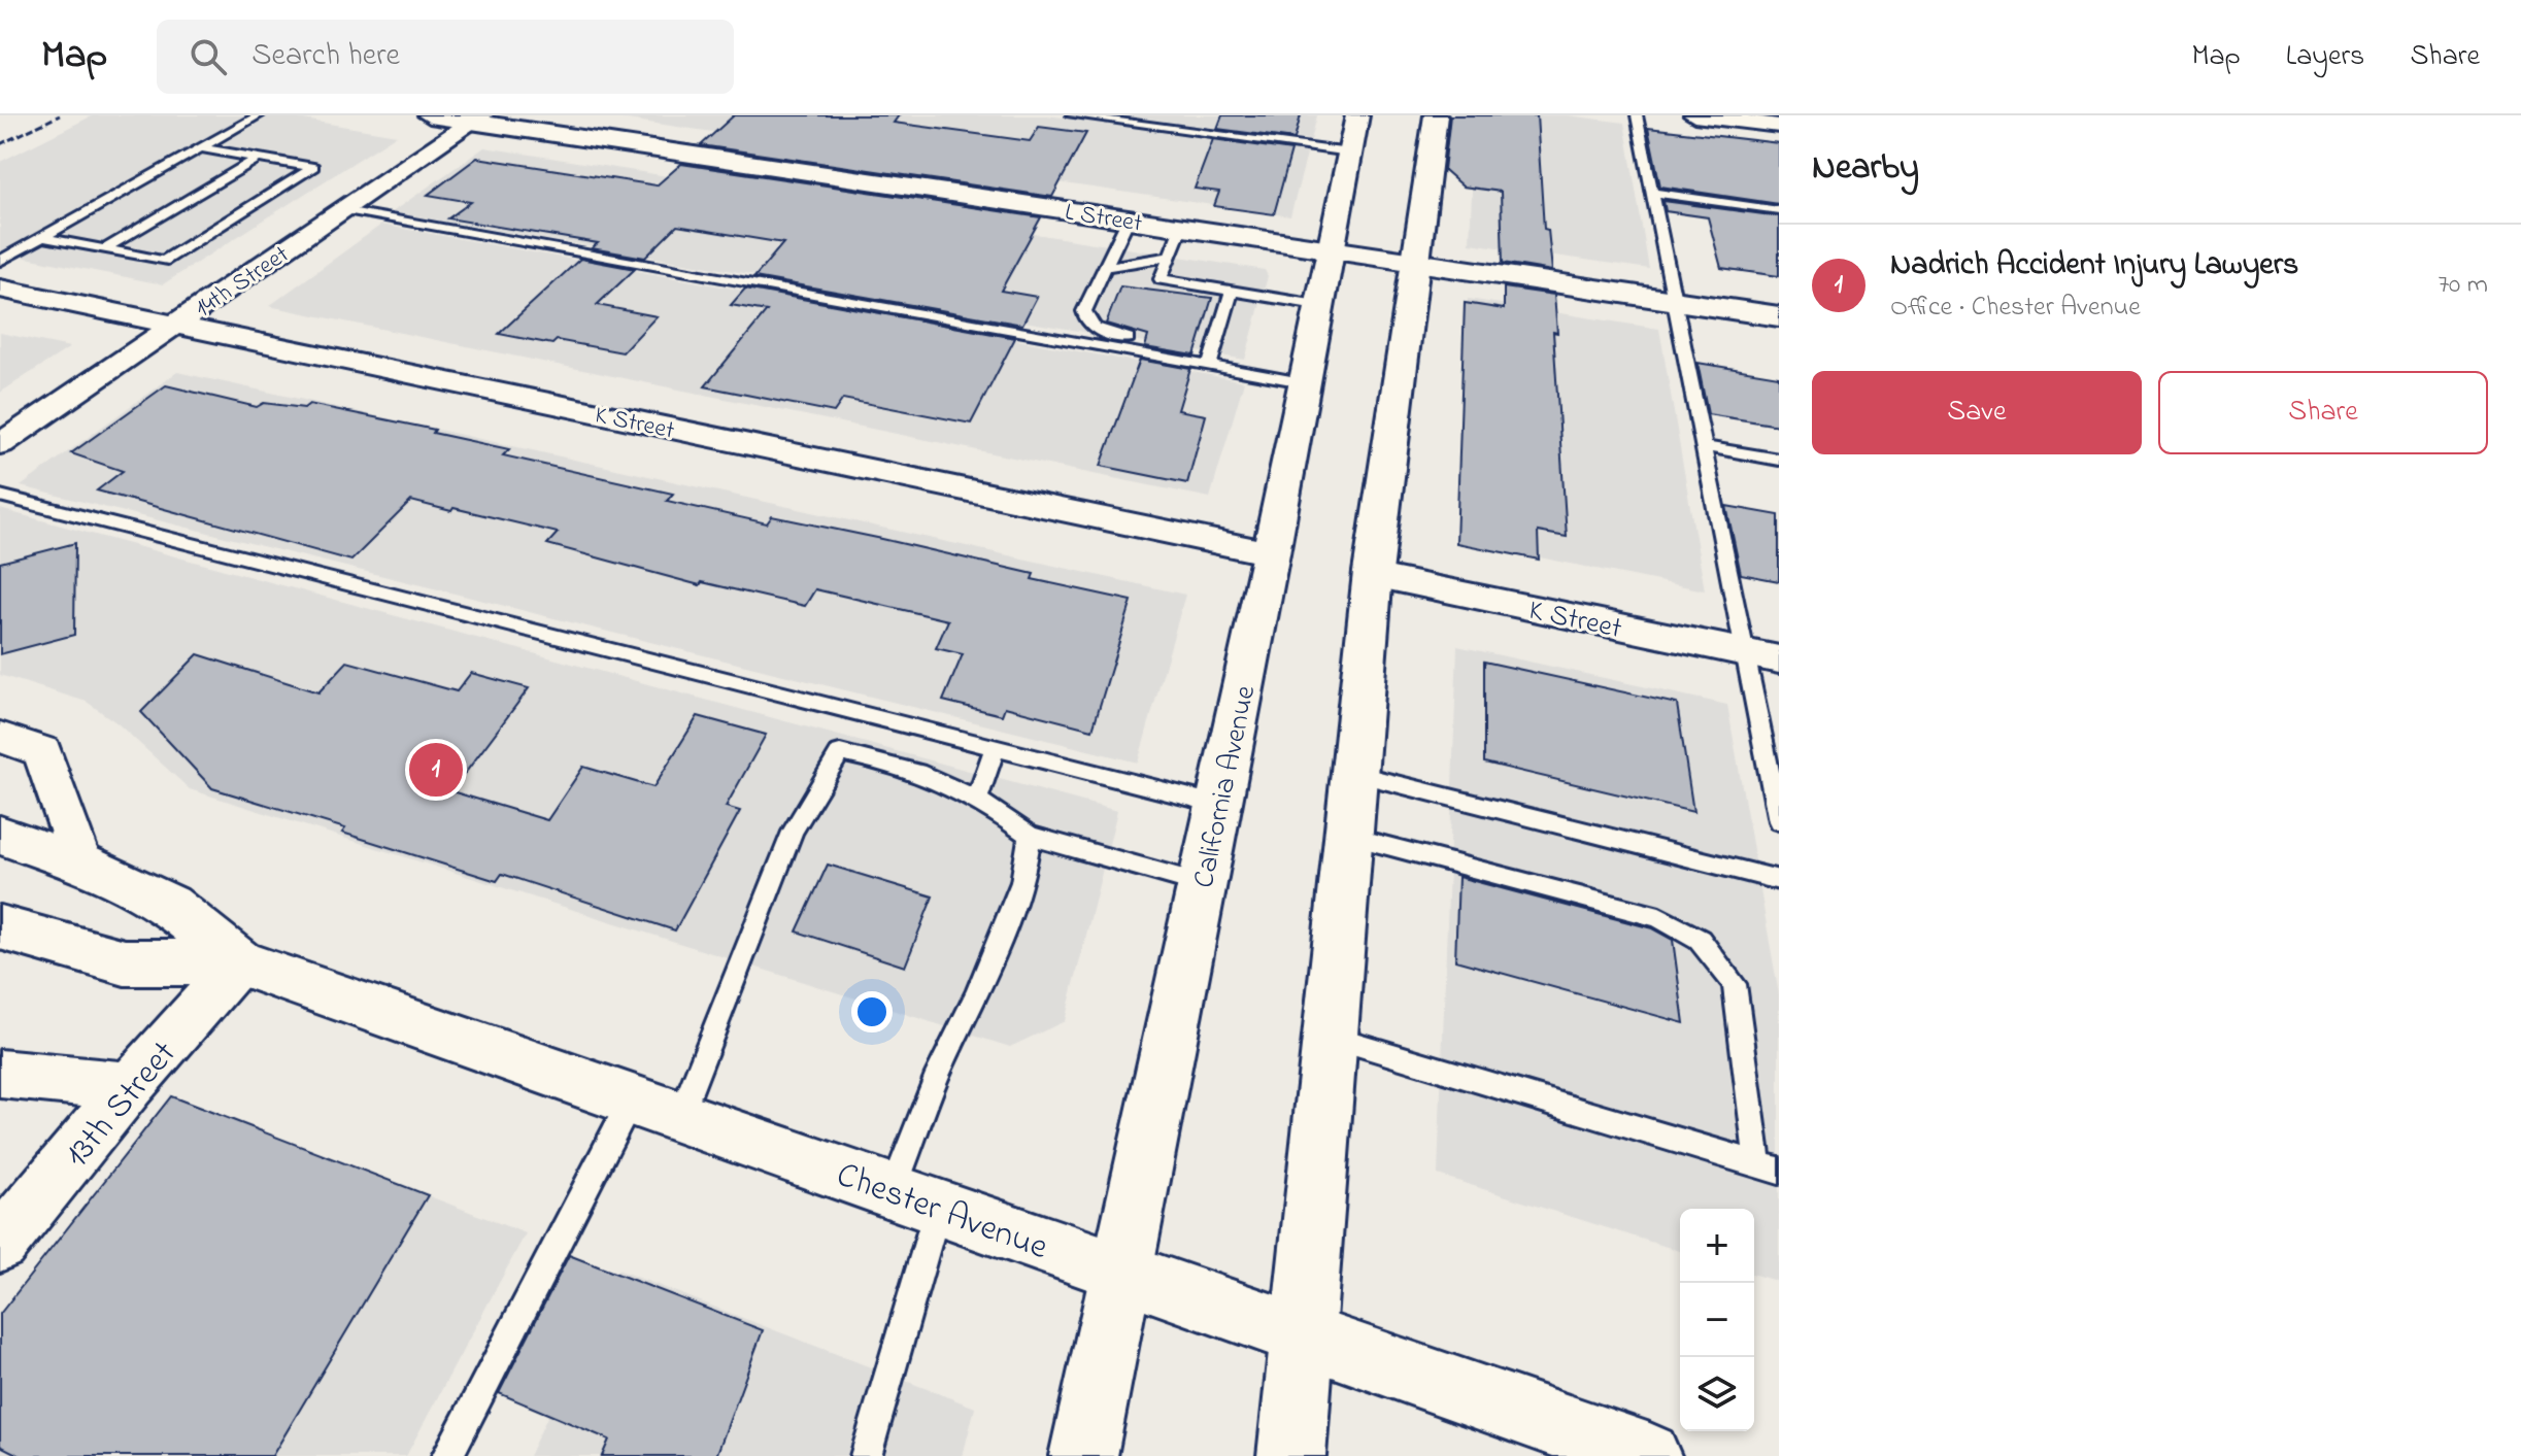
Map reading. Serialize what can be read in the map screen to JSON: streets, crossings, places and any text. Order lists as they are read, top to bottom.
{
  "streets": {
    "main road": ["L Street", "California Avenue", "Chester Avenue"],
    "street": ["14th Street", "K Street", "13th Street"]
  },
  "crossings": [
    ["L Street", "14th Street"],
    ["L Street", "California Avenue"],
    ["14th Street", "K Street"],
    ["K Street", "California Avenue"],
    ["California Avenue", "Chester Avenue"],
    ["13th Street", "Chester Avenue"]
  ],
  "page": {
    "header": "Map",
    "search": "Search here",
    "nav": ["Map", "Layers", "Share"],
    "heading": "Nearby",
    "list": [
      {
        "mark": "1",
        "name": "Nadrich Accident Injury Lawyers",
        "note": "Office · Chester Avenue",
        "value": "70 m"
      }
    ],
    "buttons": ["Save", "Share"],
    "pins": "1",
    "map_buttons": ["+", "−"]
  }
}
